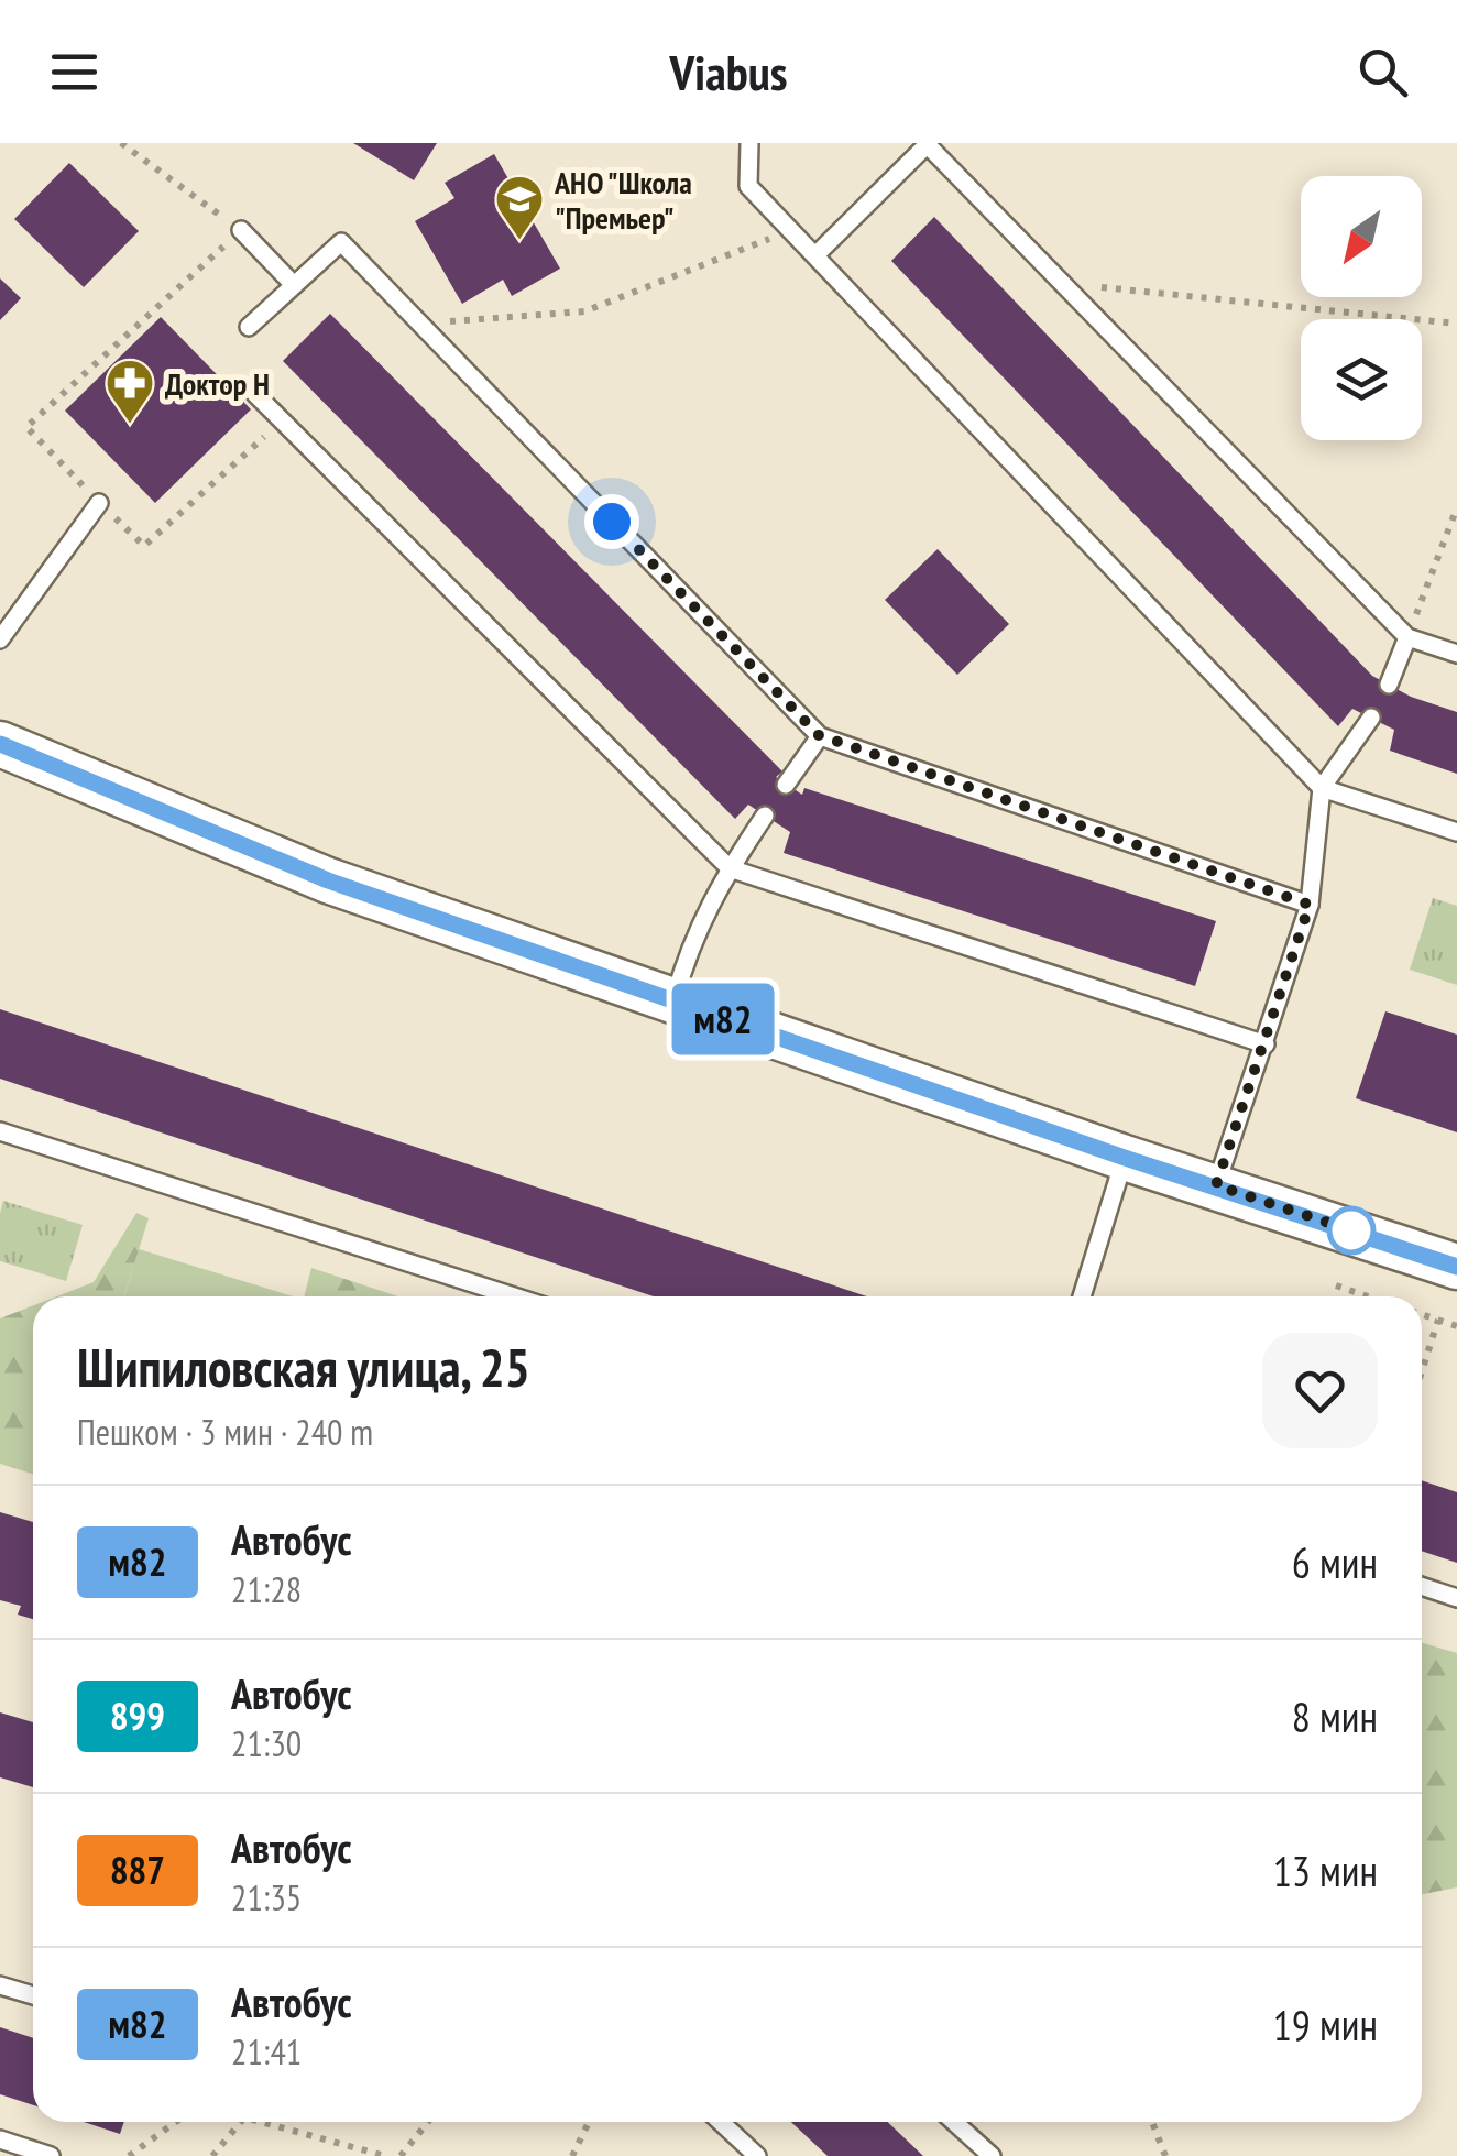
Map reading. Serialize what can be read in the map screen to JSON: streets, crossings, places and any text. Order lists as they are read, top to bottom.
{
  "places": {
    "school or university": ["АНО \"Школа \"Премьер\""],
    "pharmacy": ["Доктор Н"]
  },
  "lines": ["bus line м82"],
  "north": "bottom left",
  "page": {
    "header": "Viabus",
    "on_map": "м82",
    "heading": ["Шипиловская улица, 25", "Пешком · 3 мин · 240 m"],
    "list": [
      {
        "mark": "м82",
        "name": "Автобус",
        "note": "21:28",
        "value": "6 мин"
      },
      {
        "mark": "899",
        "name": "Автобус",
        "note": "21:30",
        "value": "8 мин"
      },
      {
        "mark": "887",
        "name": "Автобус",
        "note": "21:35",
        "value": "13 мин"
      },
      {
        "mark": "м82",
        "name": "Автобус",
        "note": "21:41",
        "value": "19 мин"
      }
    ]
  }
}
